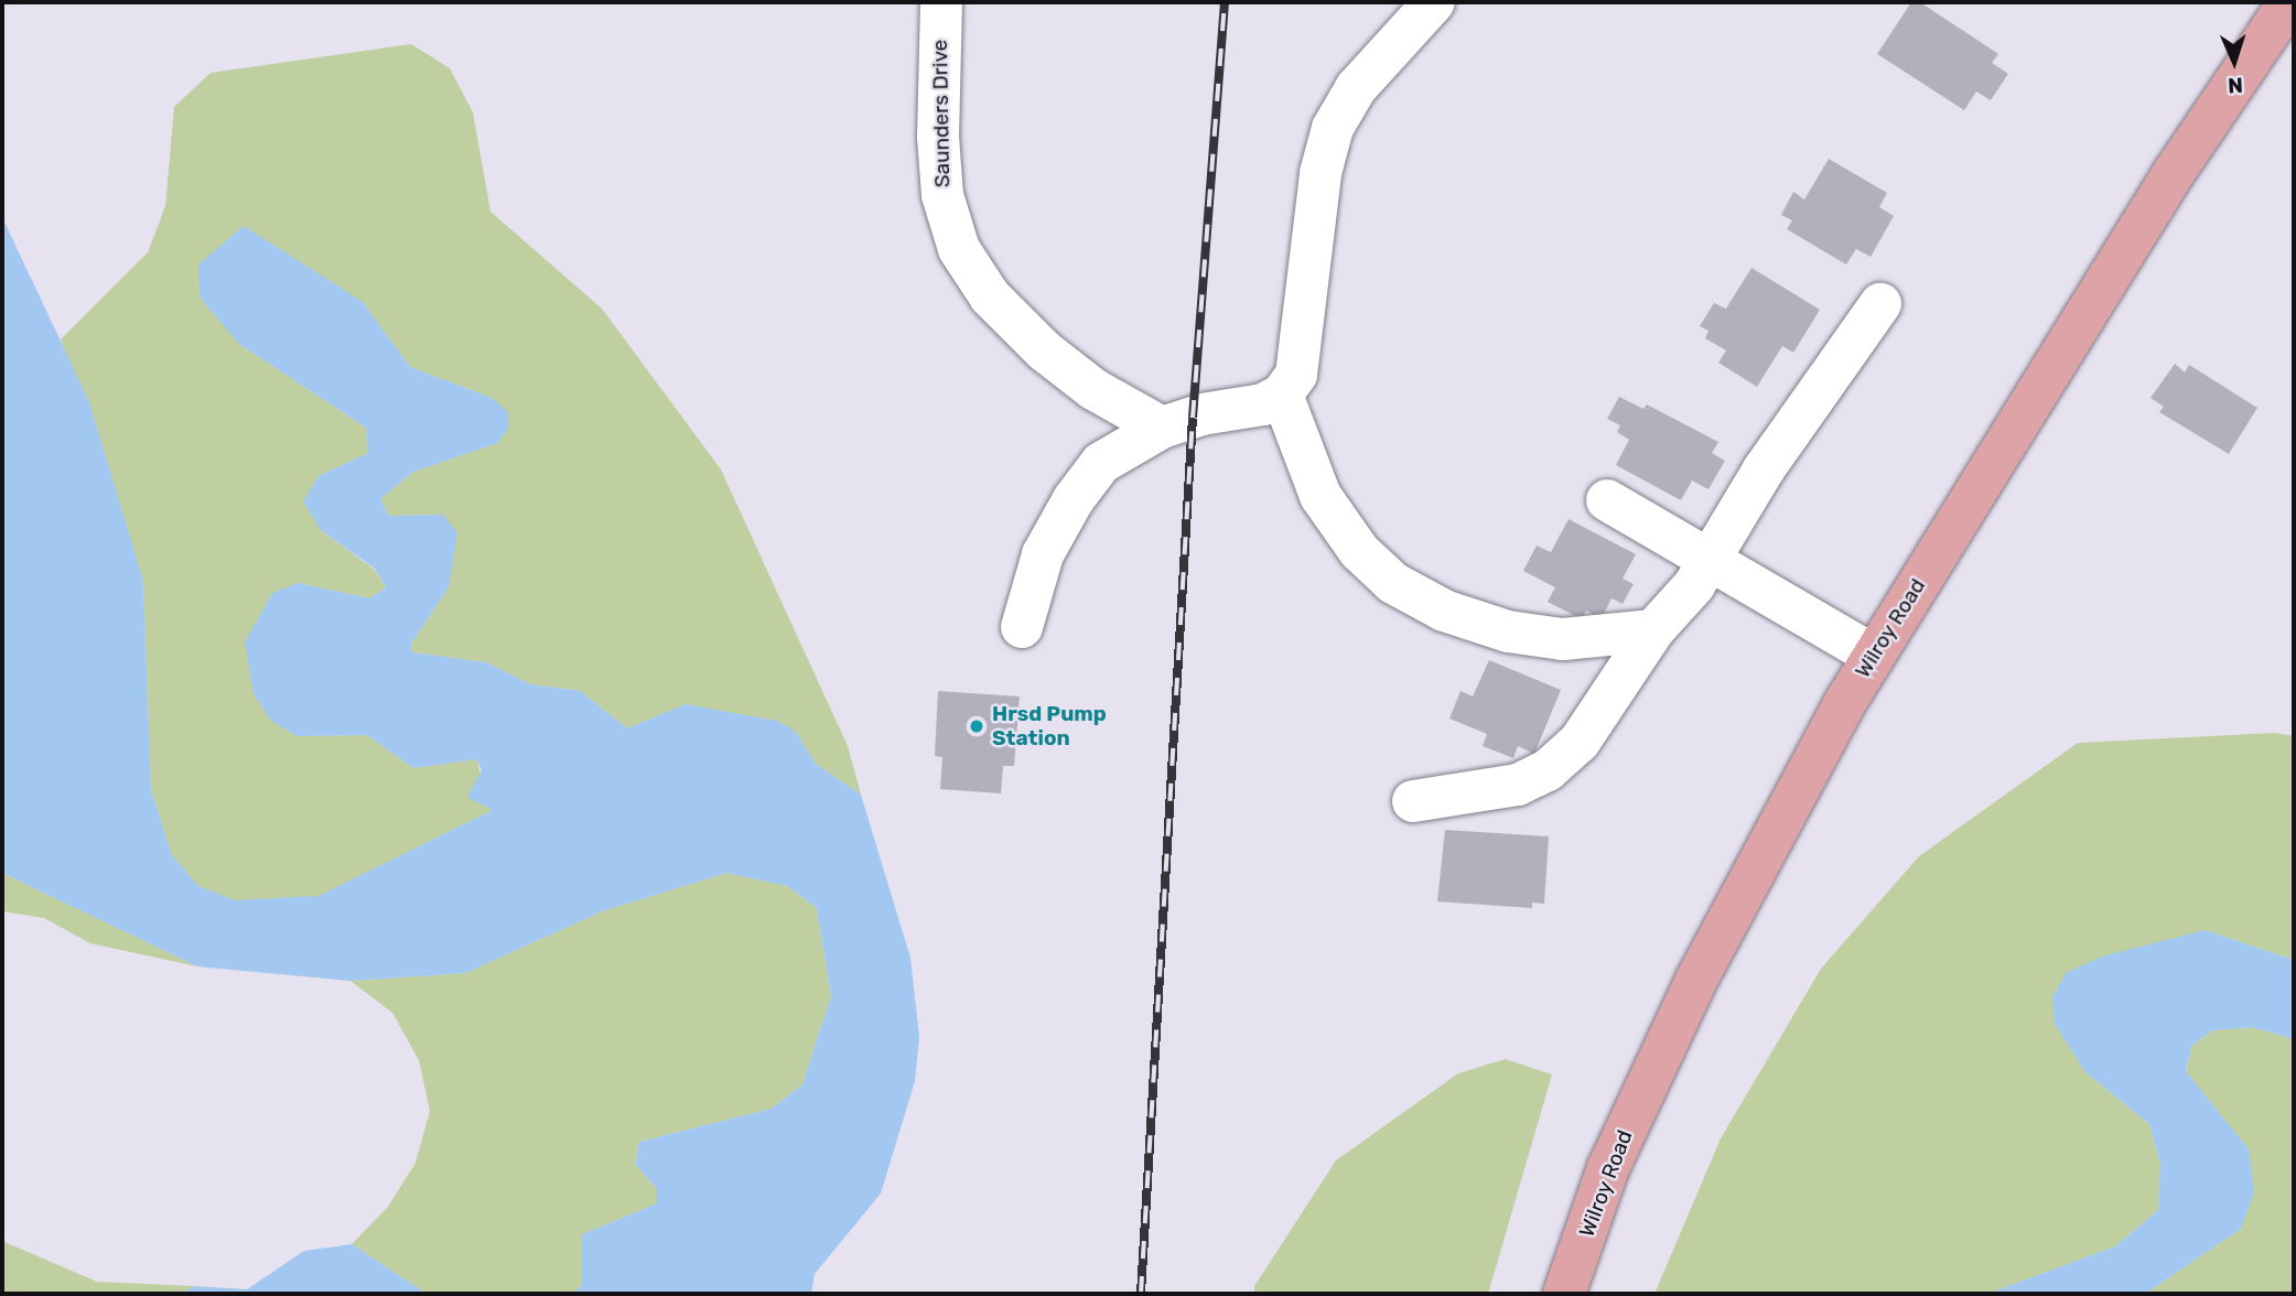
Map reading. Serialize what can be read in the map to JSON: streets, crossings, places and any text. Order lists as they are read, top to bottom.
{
  "streets": {
    "main road": ["Wilroy Road"],
    "street": ["Saunders Drive"]
  },
  "places": ["Hrsd Pump Station"],
  "north": "bottom"
}
